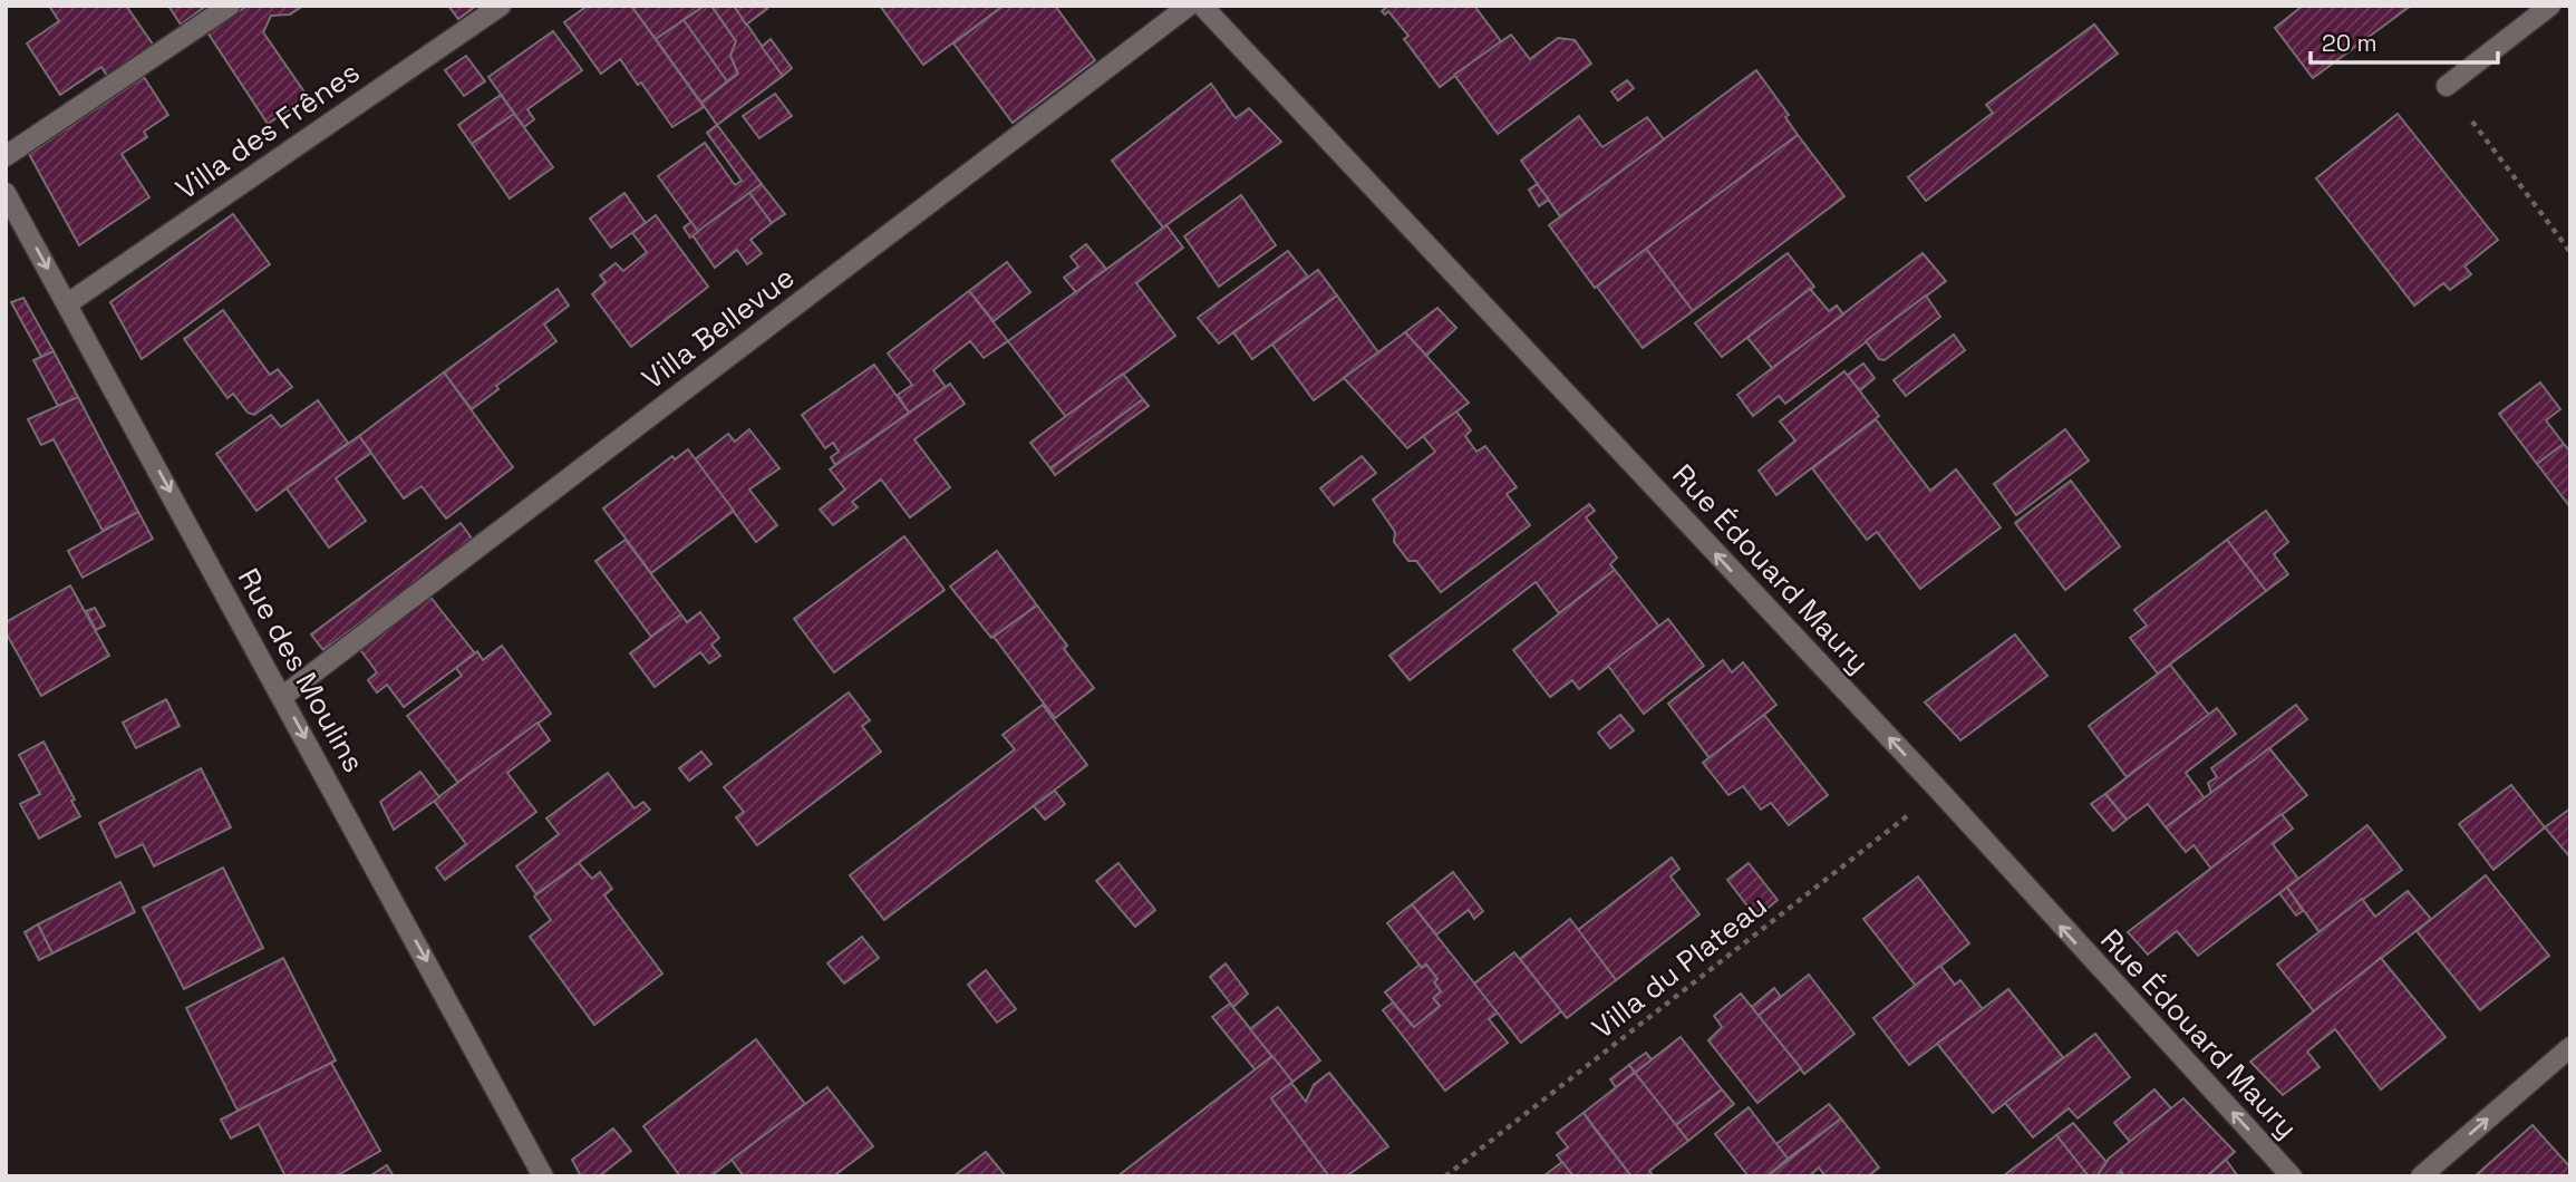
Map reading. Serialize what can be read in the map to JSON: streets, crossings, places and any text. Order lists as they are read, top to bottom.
{
  "streets": {
    "street": [
      "Villa des Frênes",
      "Villa Bellevue",
      "Rue Édouard Maury",
      "Rue des Moulins"
    ],
    "path": ["Villa du Plateau"]
  },
  "crossings": [
    ["Villa des Frênes", "Rue des Moulins"],
    ["Villa Bellevue", "Rue des Moulins"],
    ["Rue Édouard Maury", "Villa du Plateau"]
  ],
  "one_way": ["Rue Édouard Maury", "Rue des Moulins"],
  "scale_bar": "20 m"
}
